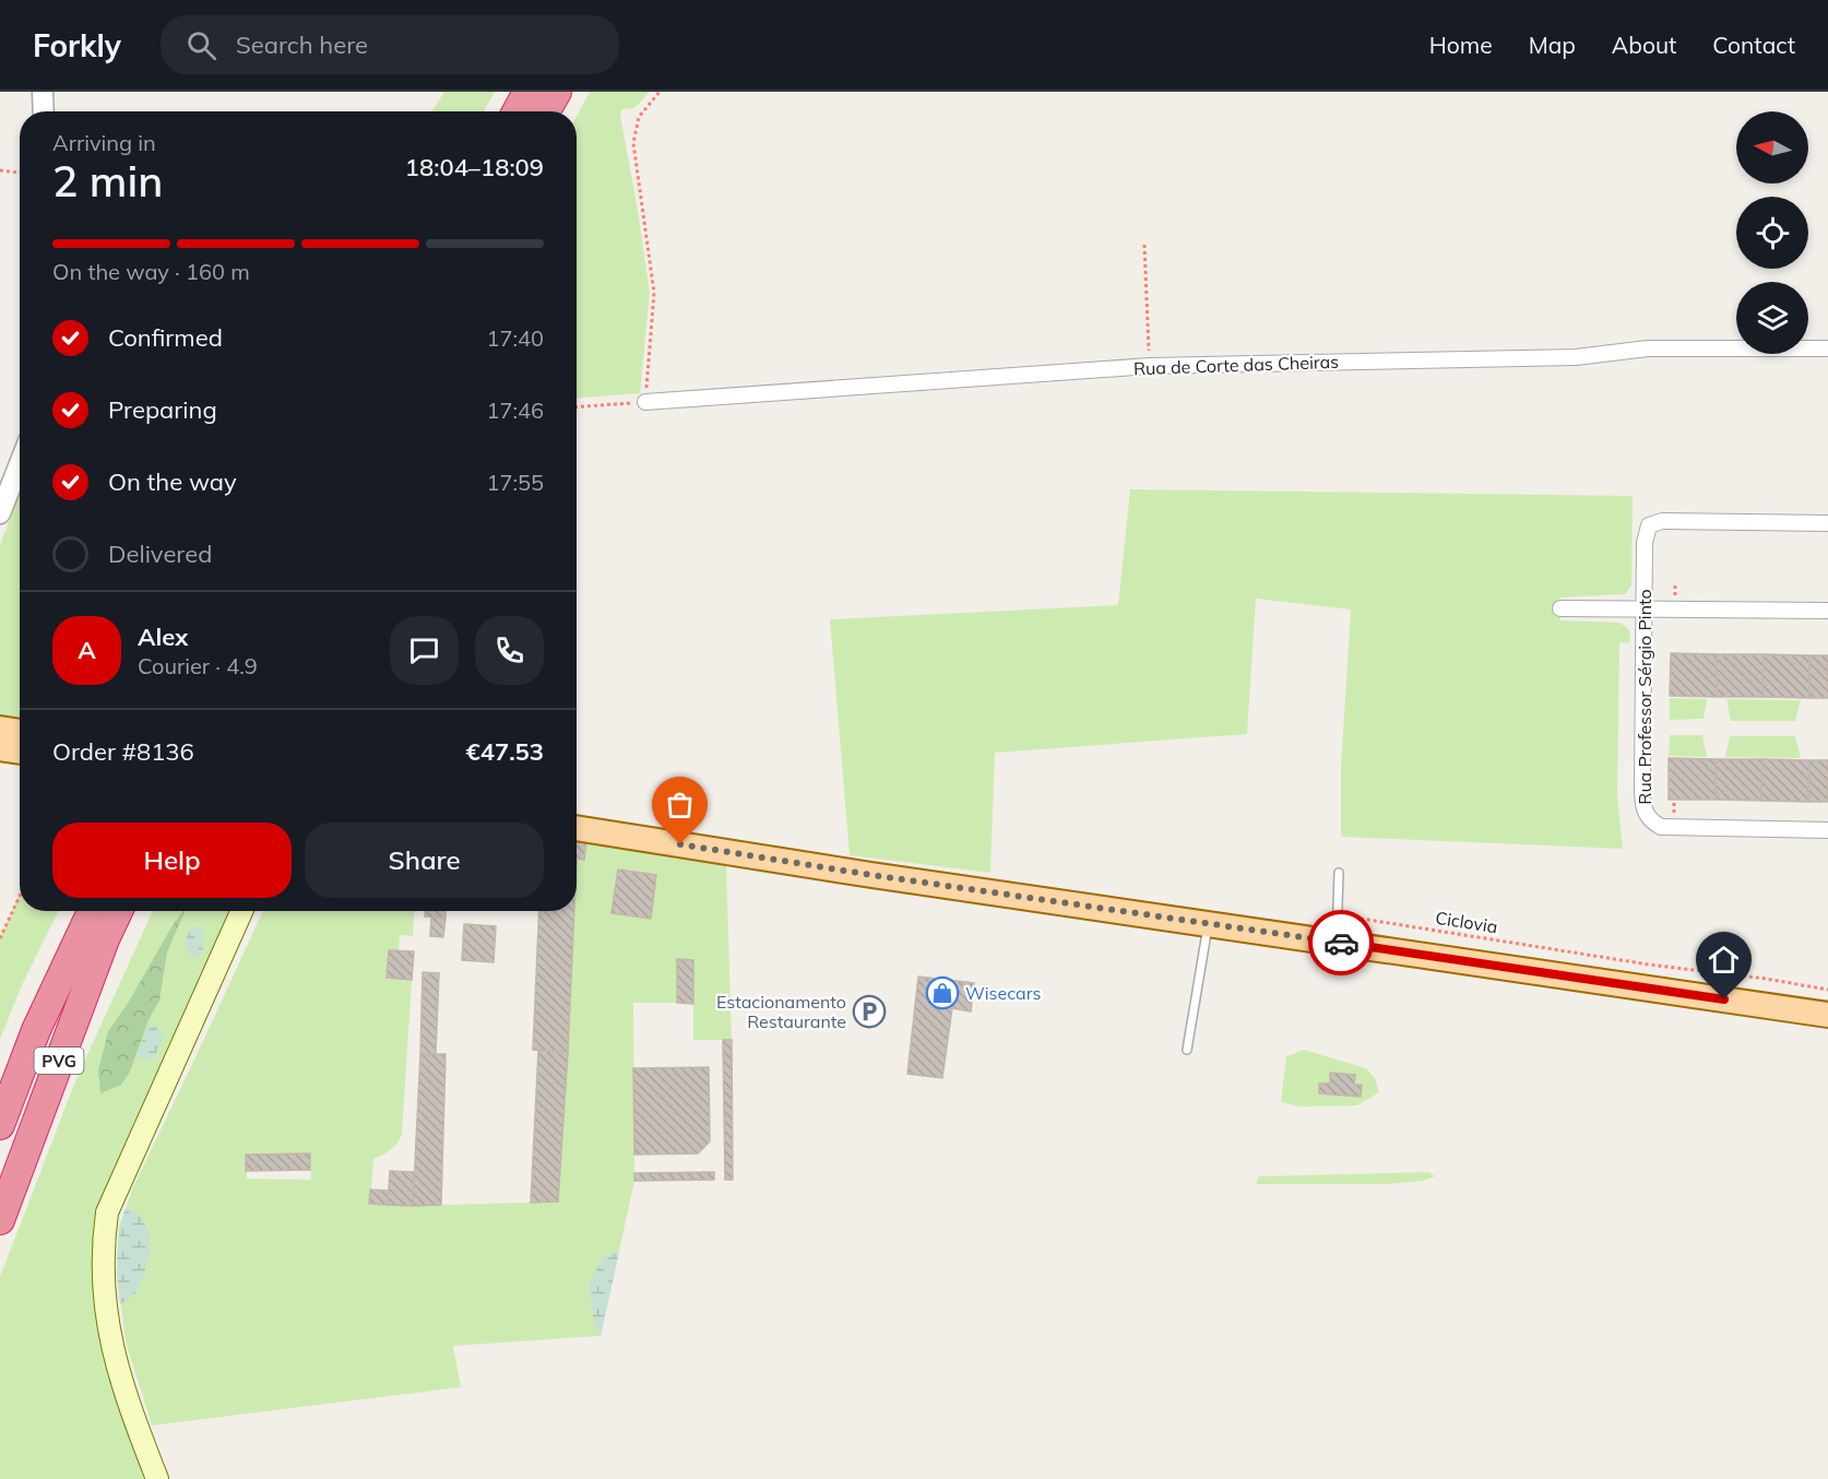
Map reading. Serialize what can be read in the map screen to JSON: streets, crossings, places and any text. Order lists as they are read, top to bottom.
{
  "streets": {
    "highway": ["PVG"],
    "street": ["Rua de Corte das Cheiras", "Rua Professor Sérgio Pinto"],
    "path": ["Ciclovia"]
  },
  "places": {
    "shop": ["Wisecars"],
    "parking": ["Estacionamento Restaurante"]
  },
  "north": "left",
  "page": {
    "header": "Forkly",
    "search": "Search here",
    "nav": [
      "Home",
      "Map",
      "About",
      "Contact"
    ],
    "heading": ["2 min", "Arriving in", "18:04–18:09"],
    "panel": [
      "Alex",
      "Courier · 4.9",
      "Order #8136",
      "€47.53"
    ],
    "bar": "On the way · 160 m",
    "list": [
      ["Confirmed", "17:40"],
      ["Preparing", "17:46"],
      ["On the way", "17:55"],
      "Delivered"
    ],
    "round": "A",
    "buttons": ["Help", "Share"]
  }
}
